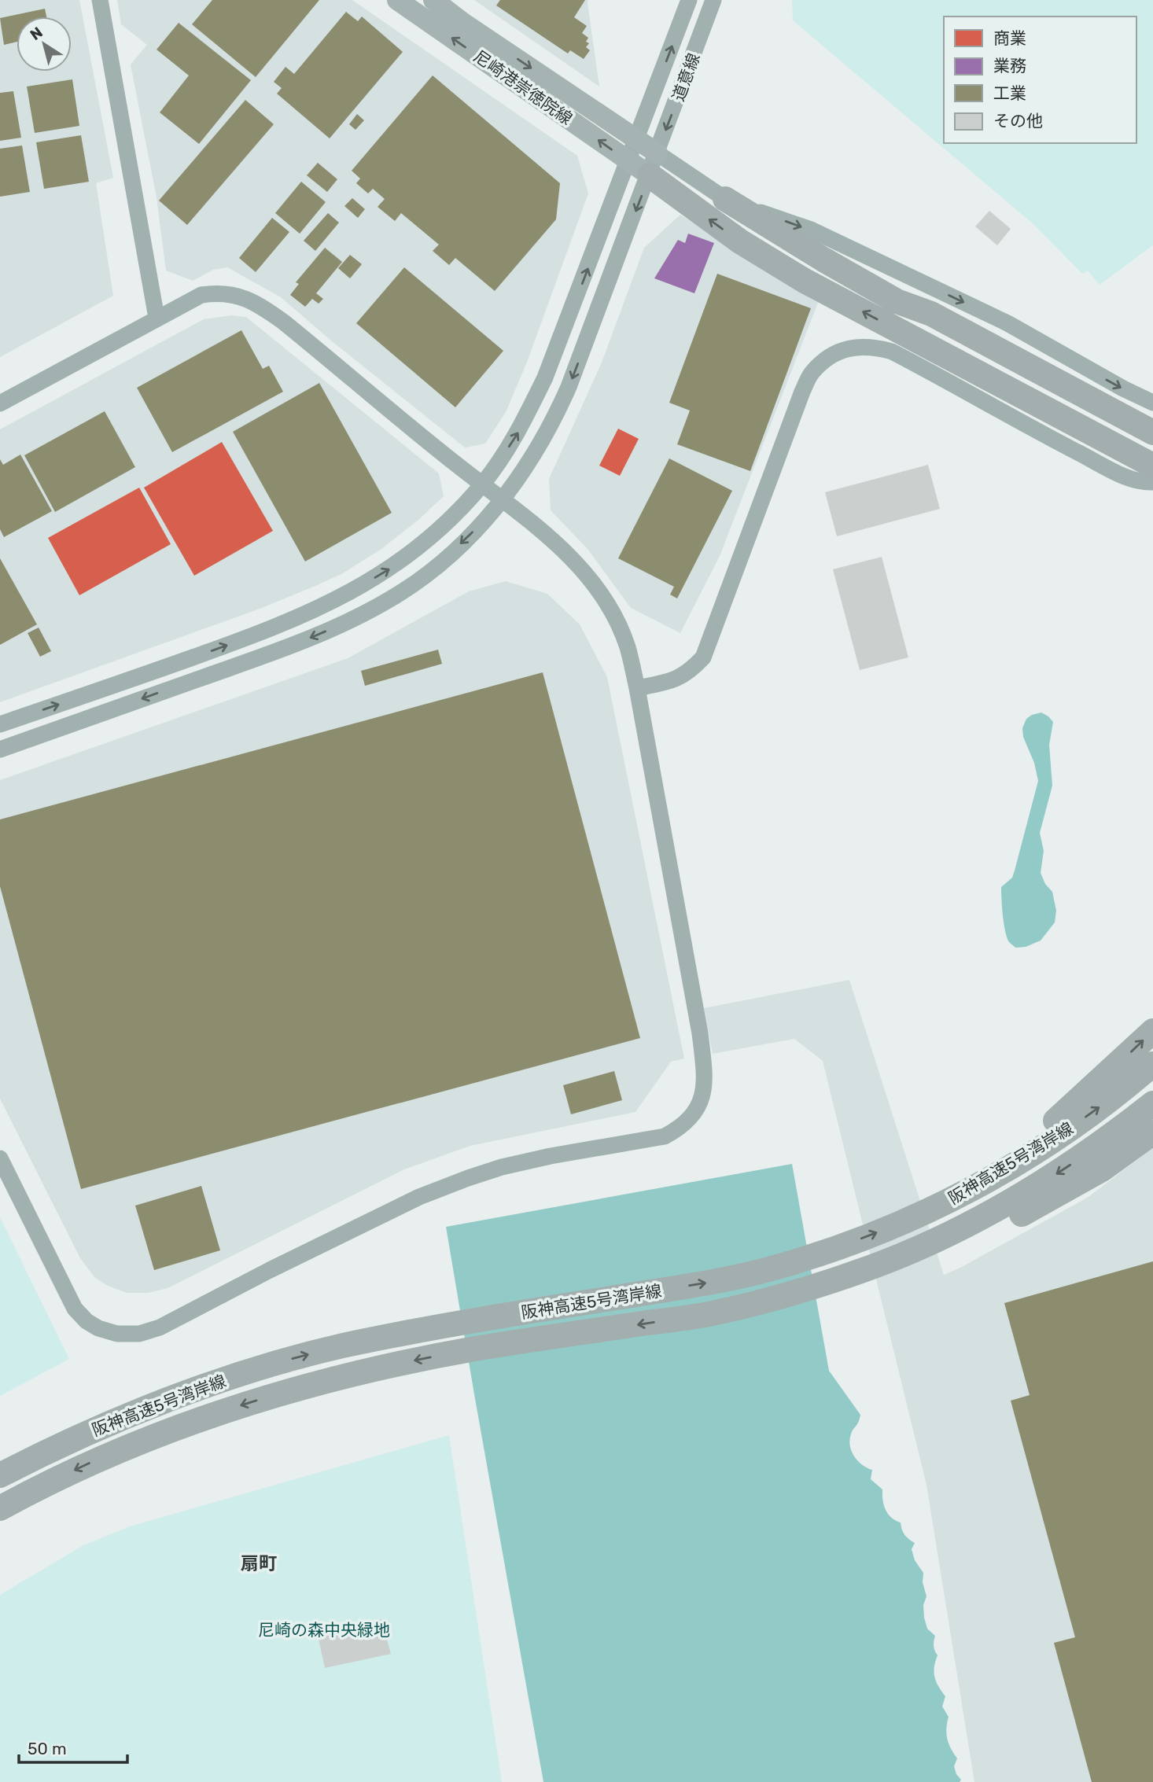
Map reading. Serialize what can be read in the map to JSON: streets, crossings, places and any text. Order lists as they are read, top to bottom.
{
  "streets": {
    "highway": ["阪神高速5号湾岸線"],
    "main road": ["尼崎港崇徳院線"],
    "street": ["道意線"]
  },
  "crossings": [
    ["道意線", "尼崎港崇徳院線"]
  ],
  "districts": ["扇町"],
  "parks": ["尼崎の森中央緑地"],
  "legend": [
    "商業",
    "業務",
    "工業",
    "その他"
  ],
  "scale_bar": "50 m",
  "north": "top left"
}
